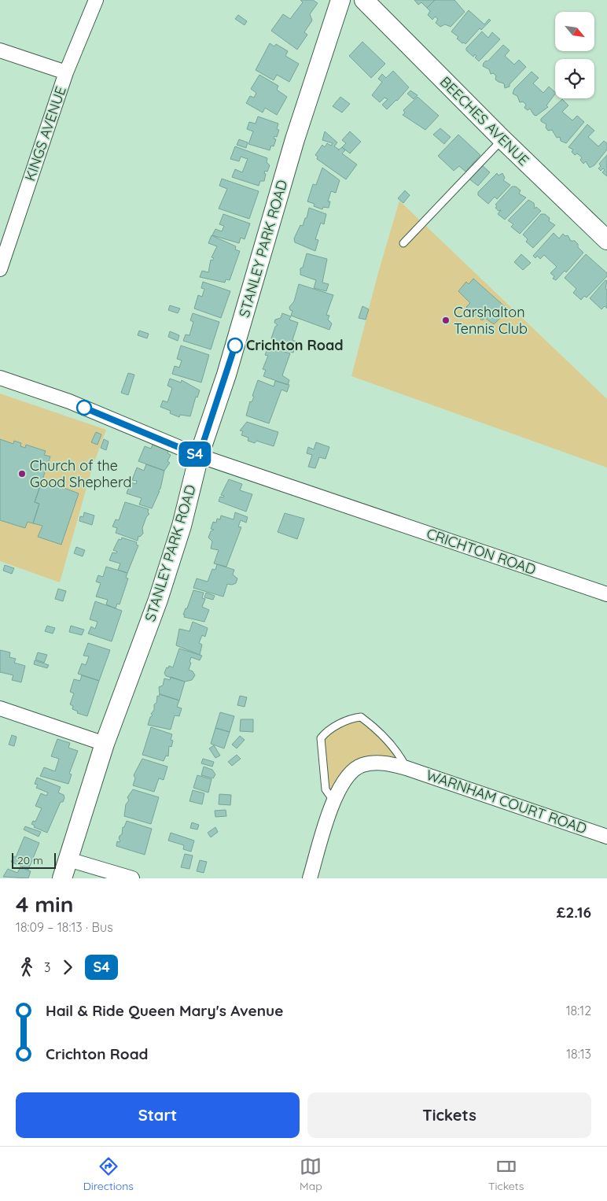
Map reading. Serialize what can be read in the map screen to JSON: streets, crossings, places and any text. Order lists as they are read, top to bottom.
{
  "streets": {
    "street": [
      "BEECHES AVENUE",
      "KINGS AVENUE",
      "STANLEY PARK ROAD",
      "CRICHTON ROAD",
      "WARNHAM COURT ROAD"
    ]
  },
  "crossings": [
    ["STANLEY PARK ROAD", "CRICHTON ROAD"]
  ],
  "places": ["Carshalton Tennis Club", "Crichton Road", "Church of the Good Shepherd"],
  "lines": ["bus line S4"],
  "scale_bar": "20 m",
  "north": "bottom right",
  "page": {
    "on_map": "S4",
    "scale": "20 m",
    "heading": ["4 min", "18:09 – 18:13 · Bus", "£2.16"],
    "legs": ["3", "S4"],
    "list": [
      {
        "name": "Hail & Ride Queen Mary's Avenue",
        "value": "18:12"
      },
      {
        "name": "Crichton Road",
        "value": "18:13"
      }
    ],
    "buttons": ["Start", "Tickets"],
    "tabs": ["Directions", "Map", "Tickets"]
  }
}
